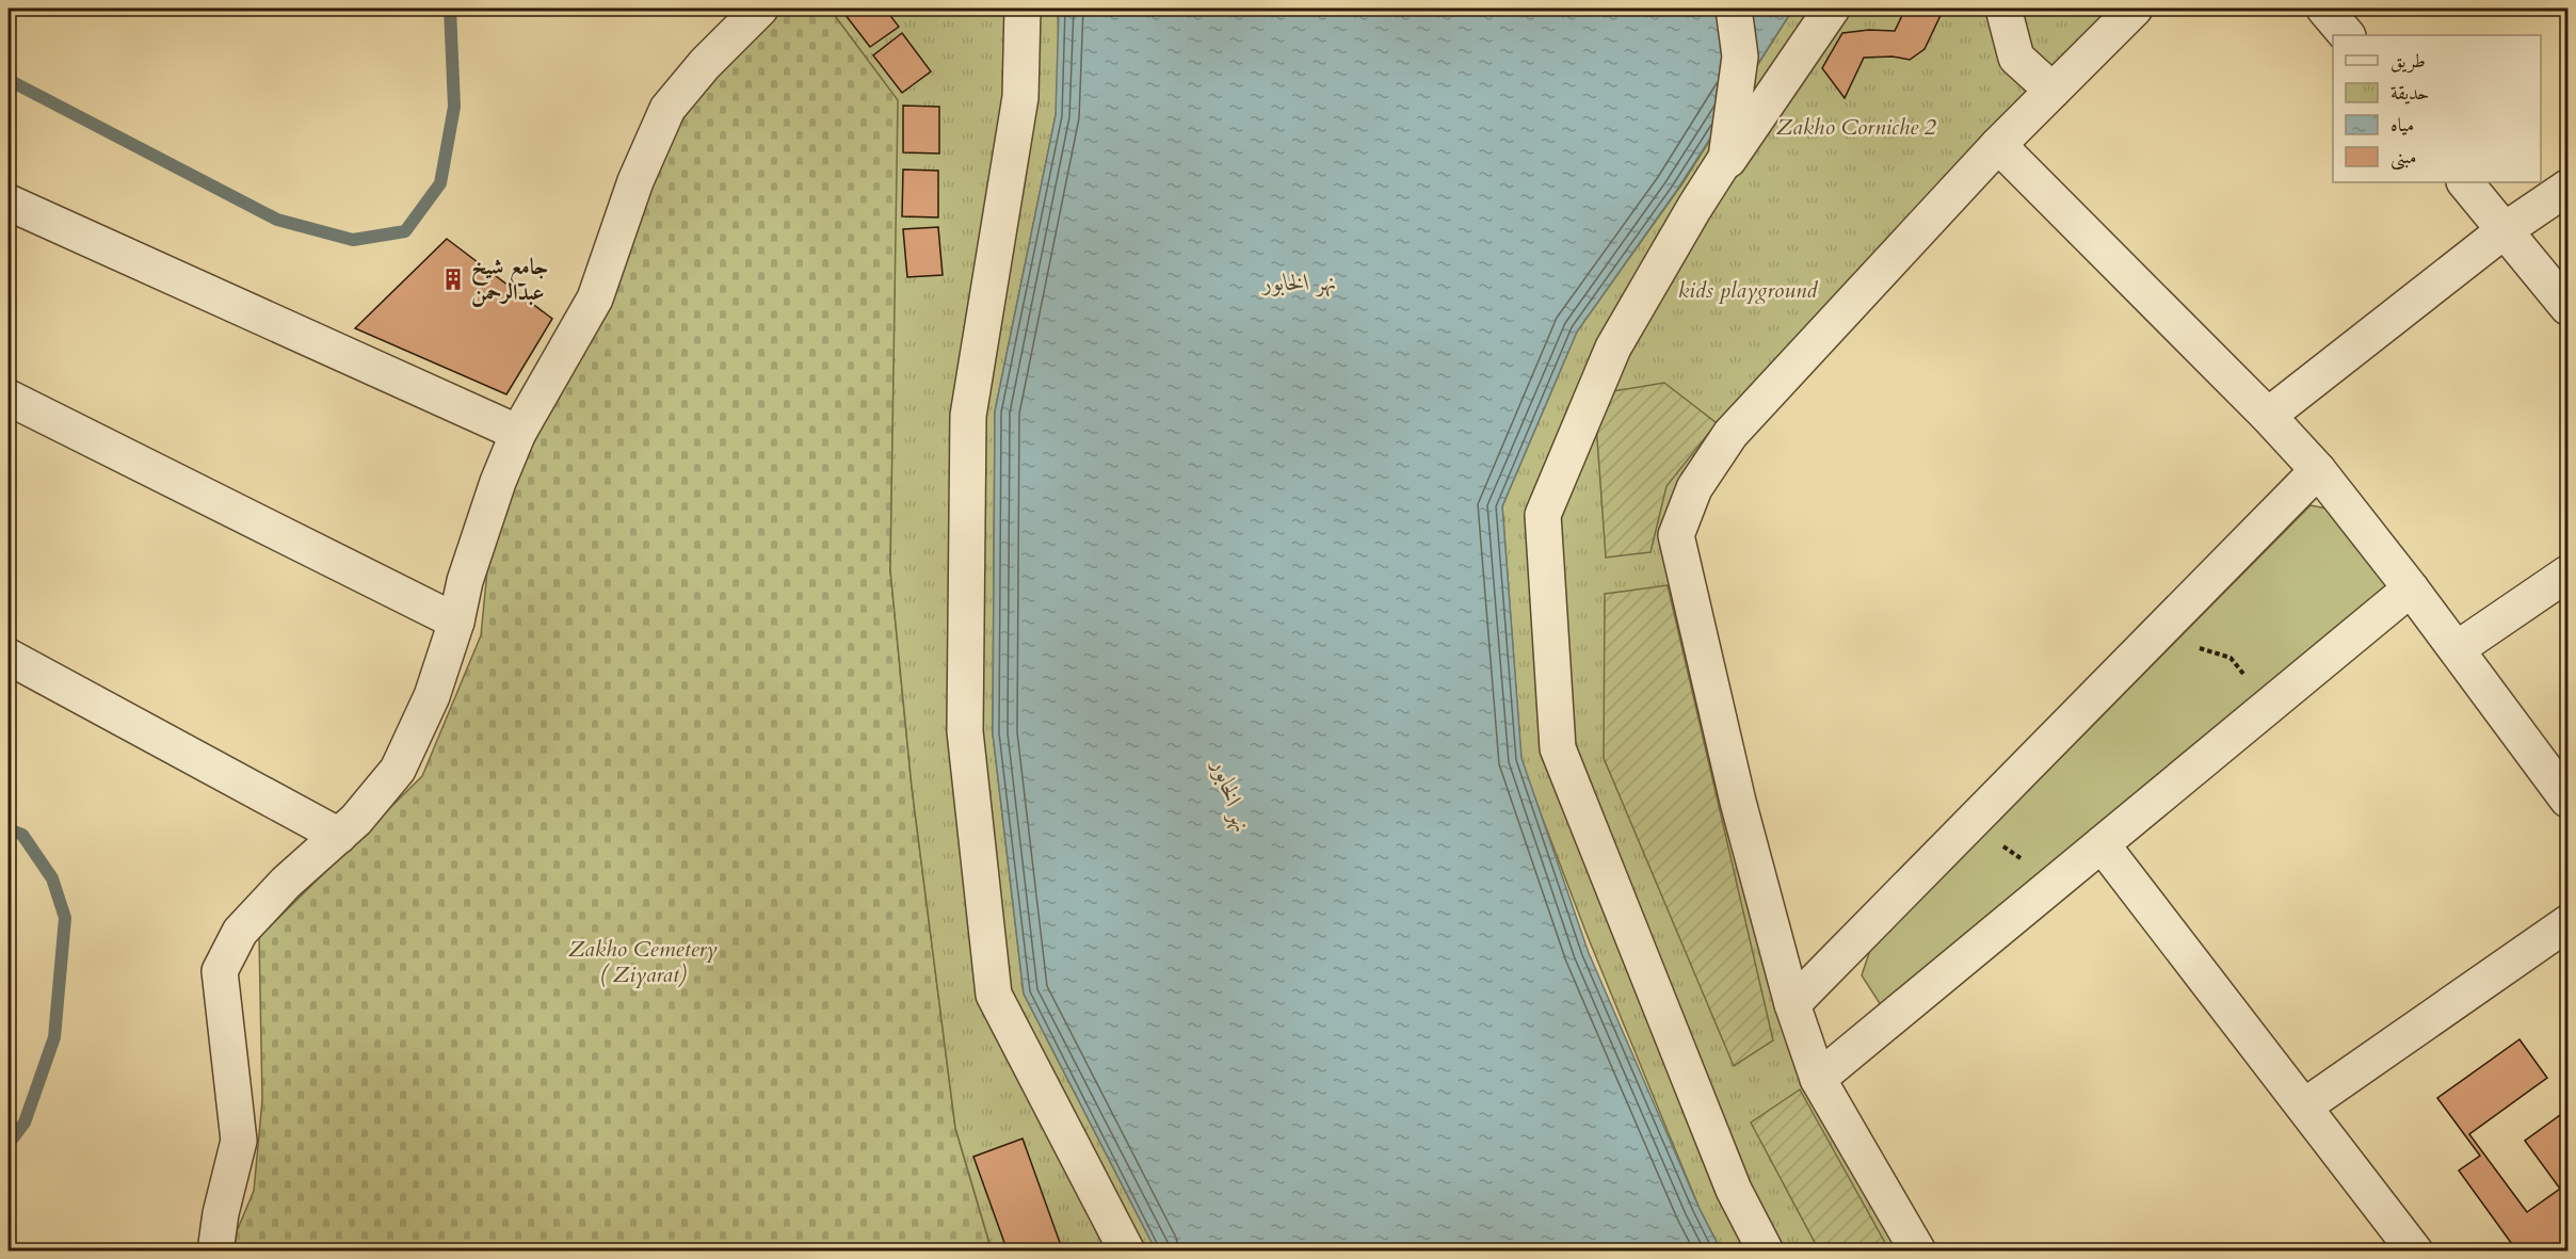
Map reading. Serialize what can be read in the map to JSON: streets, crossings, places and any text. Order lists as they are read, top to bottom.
{
  "water": ["نهر الخابور"],
  "parks": ["Zakho Corniche 2", "kids playground", "Zakho Cemetery ( Ziyarat)"],
  "places": {
    "building": ["جامع شيخ عبدالرحمن"]
  },
  "legend": [
    "طريق",
    "حديقة",
    "مياه",
    "مبنى"
  ]
}
